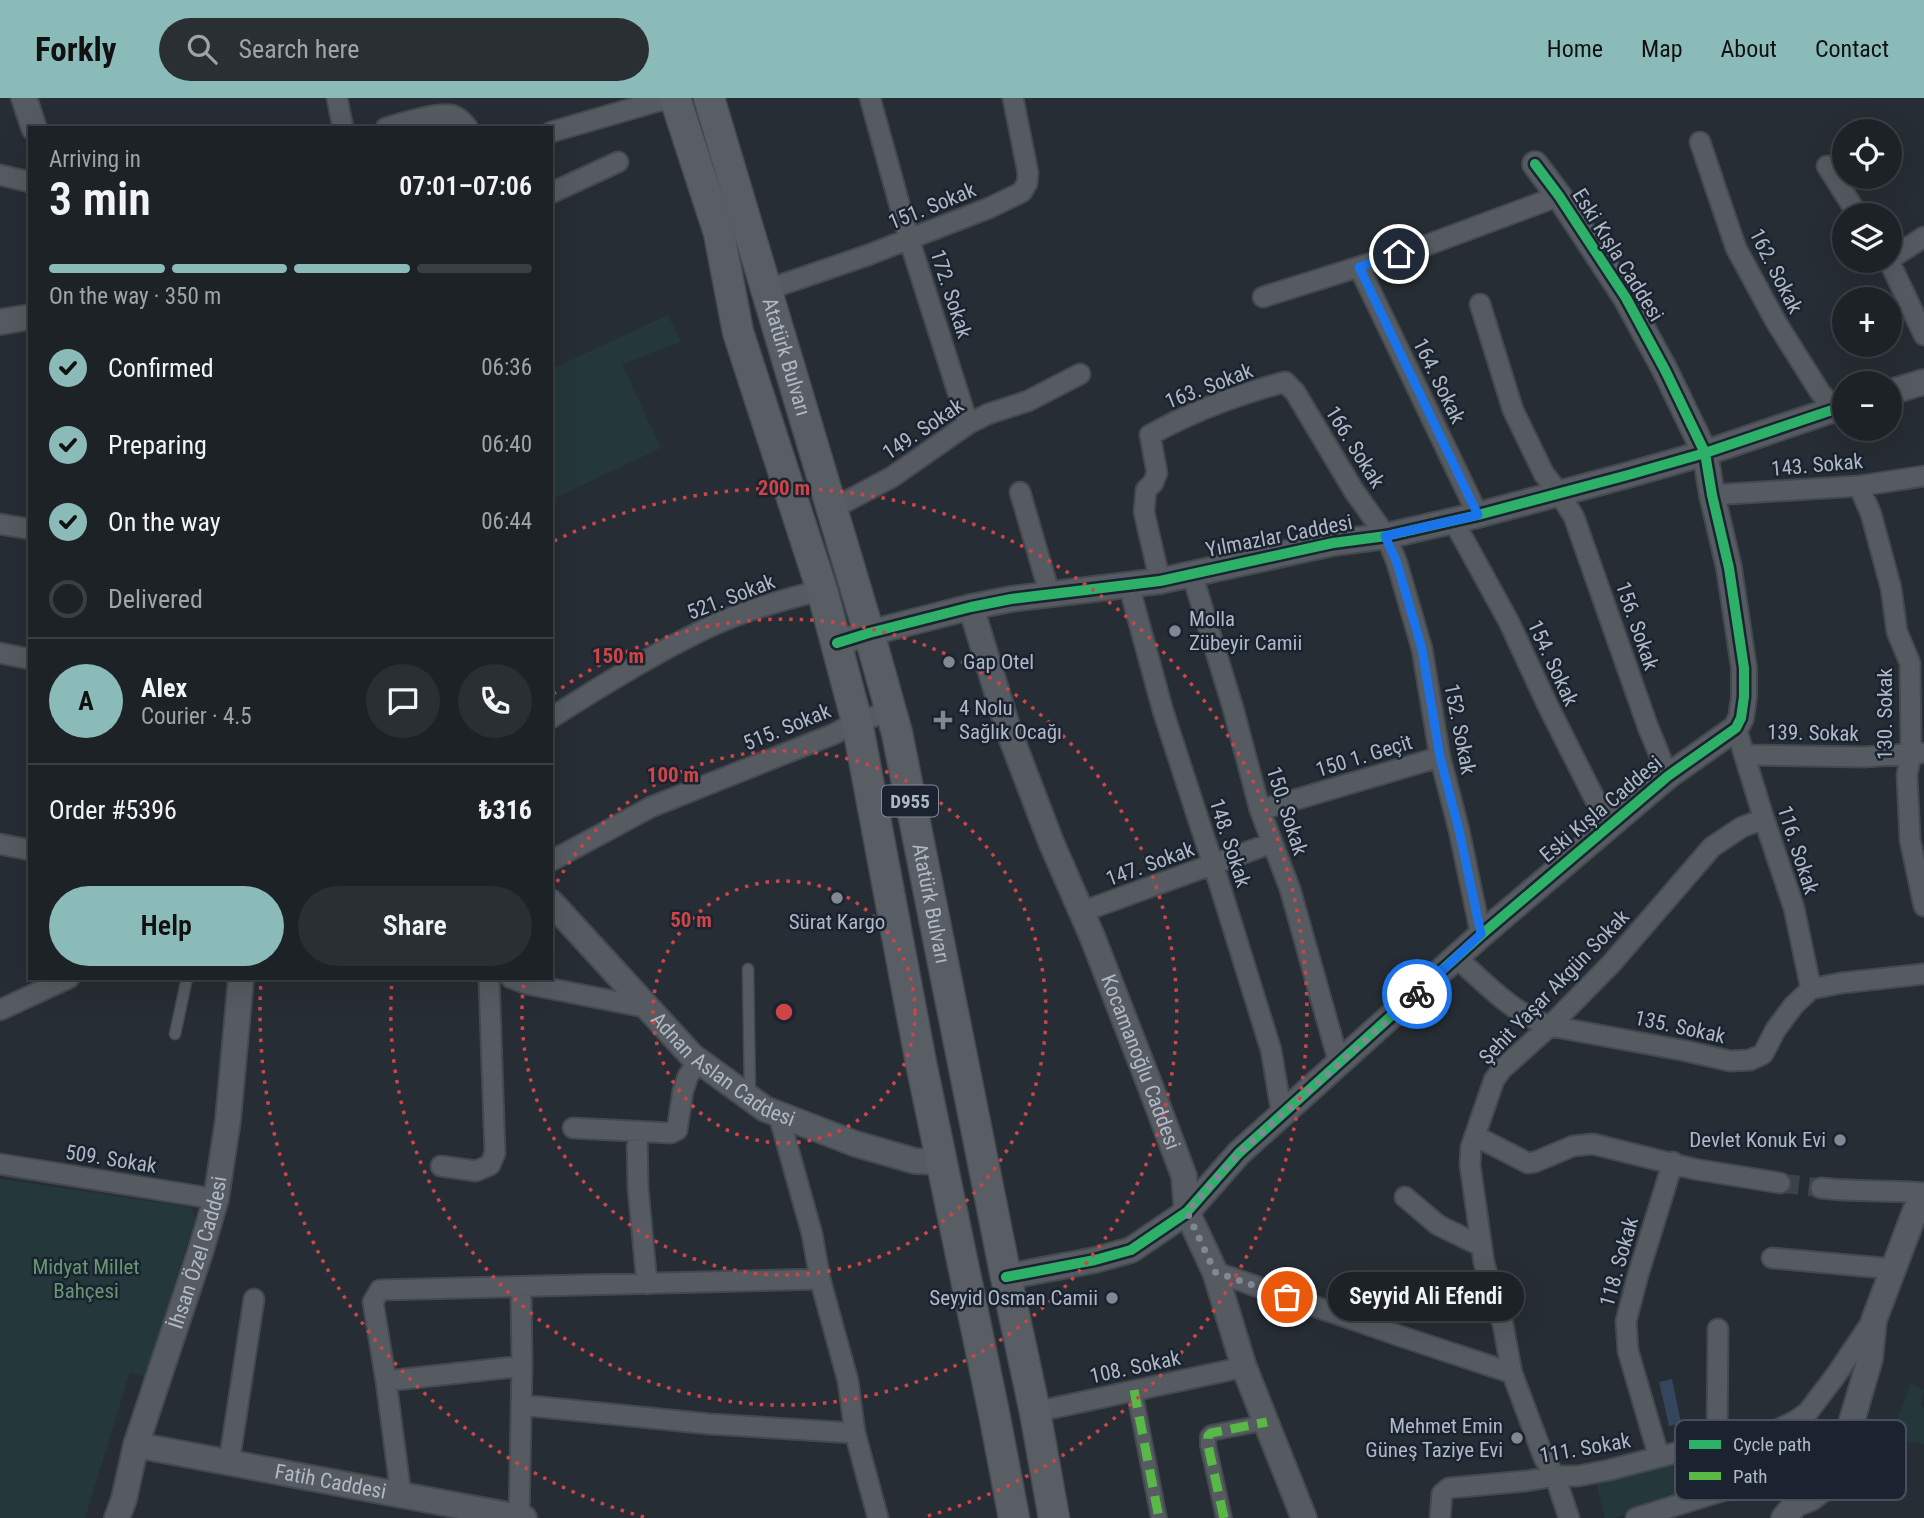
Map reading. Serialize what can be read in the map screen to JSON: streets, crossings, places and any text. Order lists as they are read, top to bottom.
{
  "streets": {
    "main road": ["Atatürk Bulvarı", "D955"],
    "street": [
      "151. Sokak",
      "Eski Kışla Caddesi",
      "162. Sokak",
      "172. Sokak",
      "164. Sokak",
      "163. Sokak",
      "149. Sokak",
      "166. Sokak",
      "143. Sokak",
      "Yılmazlar Caddesi",
      "521. Sokak",
      "156. Sokak",
      "154. Sokak",
      "130. Sokak",
      "515. Sokak",
      "152. Sokak",
      "139. Sokak",
      "150 1. Geçit",
      "150. Sokak",
      "148. Sokak",
      "116. Sokak",
      "147. Sokak",
      "Şehit Yaşar Akgün Sokak",
      "135. Sokak",
      "Kocamanoğlu Caddesi",
      "Adnan Aslan Caddesi",
      "509. Sokak",
      "İhsan Özel Caddesi",
      "118. Sokak",
      "108. Sokak",
      "111. Sokak",
      "Fatih Caddesi"
    ]
  },
  "crossings": [
    ["151. Sokak", "172. Sokak"],
    ["151. Sokak", "Atatürk Bulvarı"],
    ["Eski Kışla Caddesi", "Atatürk Bulvarı"],
    ["Eski Kışla Caddesi", "143. Sokak"],
    ["Eski Kışla Caddesi", "Yılmazlar Caddesi"],
    ["Eski Kışla Caddesi", "156. Sokak"],
    ["Eski Kışla Caddesi", "154. Sokak"],
    ["Eski Kışla Caddesi", "152. Sokak"],
    ["Eski Kışla Caddesi", "150. Sokak"],
    ["Eski Kışla Caddesi", "148. Sokak"],
    ["Eski Kışla Caddesi", "116. Sokak"],
    ["Eski Kışla Caddesi", "135. Sokak"],
    ["Eski Kışla Caddesi", "Kocamanoğlu Caddesi"],
    ["172. Sokak", "149. Sokak"],
    ["Atatürk Bulvarı", "149. Sokak"],
    ["Atatürk Bulvarı", "Yılmazlar Caddesi"],
    ["Atatürk Bulvarı", "521. Sokak"],
    ["Atatürk Bulvarı", "515. Sokak"],
    ["Atatürk Bulvarı", "Adnan Aslan Caddesi"],
    ["Atatürk Bulvarı", "108. Sokak"],
    ["164. Sokak", "Yılmazlar Caddesi"],
    ["163. Sokak", "166. Sokak"],
    ["163. Sokak", "Yılmazlar Caddesi"],
    ["166. Sokak", "Yılmazlar Caddesi"],
    ["166. Sokak", "152. Sokak"],
    ["143. Sokak", "130. Sokak"],
    ["Yılmazlar Caddesi", "156. Sokak"],
    ["Yılmazlar Caddesi", "154. Sokak"],
    ["Yılmazlar Caddesi", "152. Sokak"],
    ["Yılmazlar Caddesi", "150. Sokak"],
    ["Yılmazlar Caddesi", "148. Sokak"],
    ["Yılmazlar Caddesi", "Kocamanoğlu Caddesi"],
    ["130. Sokak", "139. Sokak"],
    ["152. Sokak", "150 1. Geçit"],
    ["139. Sokak", "116. Sokak"],
    ["150 1. Geçit", "150. Sokak"],
    ["150. Sokak", "147. Sokak"],
    ["148. Sokak", "147. Sokak"],
    ["116. Sokak", "Şehit Yaşar Akgün Sokak"],
    ["116. Sokak", "135. Sokak"],
    ["147. Sokak", "Kocamanoğlu Caddesi"],
    ["Şehit Yaşar Akgün Sokak", "135. Sokak"],
    ["Şehit Yaşar Akgün Sokak", "111. Sokak"],
    ["Kocamanoğlu Caddesi", "108. Sokak"],
    ["509. Sokak", "İhsan Özel Caddesi"],
    ["İhsan Özel Caddesi", "Fatih Caddesi"],
    ["118. Sokak", "111. Sokak"]
  ],
  "parks": ["Midyat Millet Bahçesi"],
  "places": {
    "other": [
      "Molla Zübeyir Camii",
      "Gap Otel",
      "Sürat Kargo",
      "Devlet Konuk Evi",
      "Seyyid Ali Efendi",
      "Seyyid Osman Camii",
      "Mehmet Emin Güneş Taziye Evi"
    ],
    "health": ["4 Nolu Sağlık Ocağı"]
  },
  "legend": ["Cycle path", "Path"],
  "page": {
    "header": "Forkly",
    "search": "Search here",
    "nav": [
      "Home",
      "Map",
      "About",
      "Contact"
    ],
    "map_buttons": ["+", "−"],
    "heading": ["3 min", "Arriving in", "07:01–07:06"],
    "panel": [
      "Alex",
      "Courier · 4.5",
      "Order #5396",
      "₺316"
    ],
    "bar": "On the way · 350 m",
    "list": [
      ["Confirmed", "06:36"],
      ["Preparing", "06:40"],
      ["On the way", "06:44"],
      "Delivered"
    ],
    "round": "A",
    "buttons": ["Help", "Share"],
    "bubble": "Seyyid Ali Efendi"
  },
  "rings": [
    "200 m",
    "150 m",
    "100 m",
    "50 m"
  ]
}
